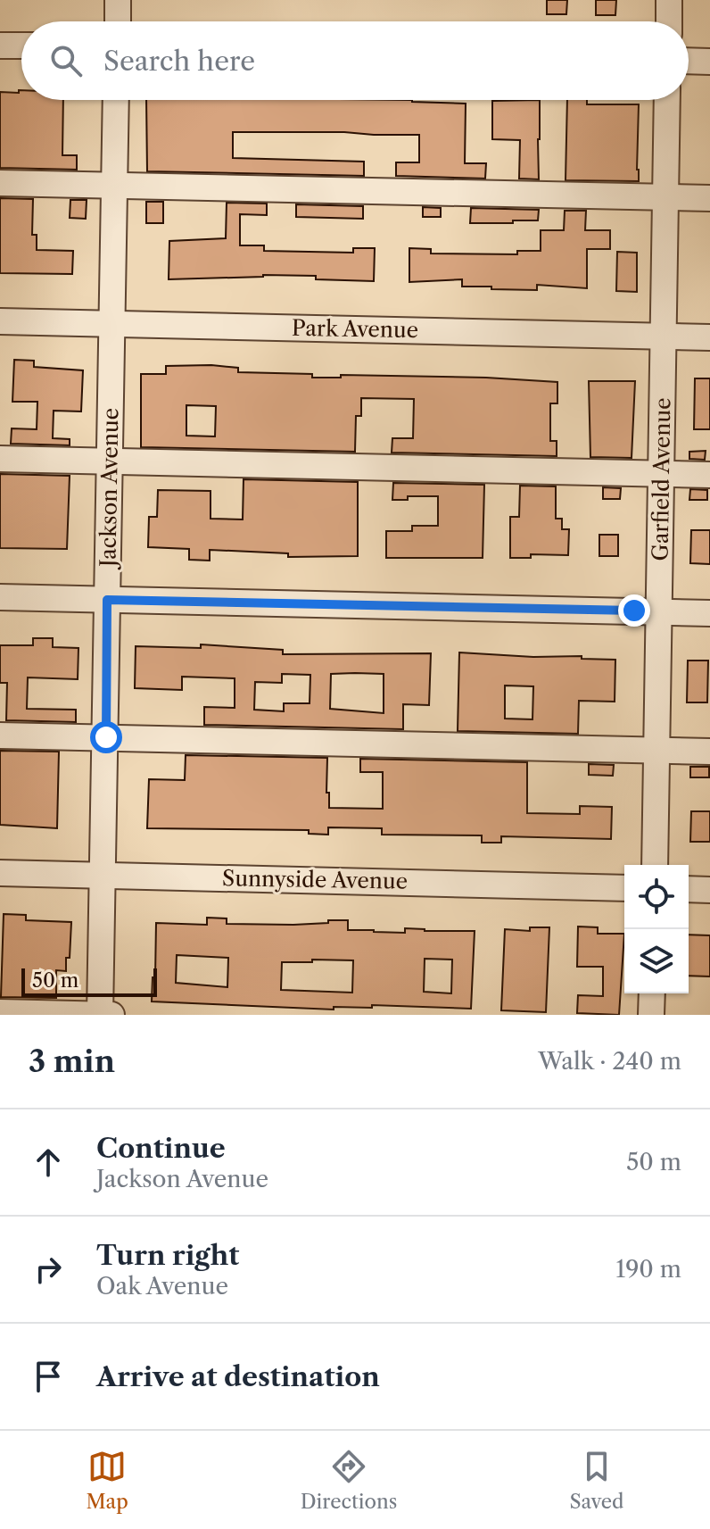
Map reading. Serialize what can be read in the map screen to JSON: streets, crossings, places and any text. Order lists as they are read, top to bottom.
{
  "streets": {
    "street": [
      "Park Avenue",
      "Garfield Avenue",
      "Jackson Avenue",
      "Sunnyside Avenue"
    ]
  },
  "crossings": [
    ["Park Avenue", "Garfield Avenue"],
    ["Park Avenue", "Jackson Avenue"],
    ["Jackson Avenue", "Sunnyside Avenue"]
  ],
  "scale_bar": "50 m",
  "page": {
    "search": "Search here",
    "scale": "50 m",
    "heading": ["3 min", "Walk · 240 m"],
    "list": [
      ["Continue", "Jackson Avenue", "50 m"],
      ["Turn right", "Oak Avenue", "190 m"],
      "Arrive at destination"
    ],
    "nav": ["Map", "Directions", "Saved"]
  }
}
